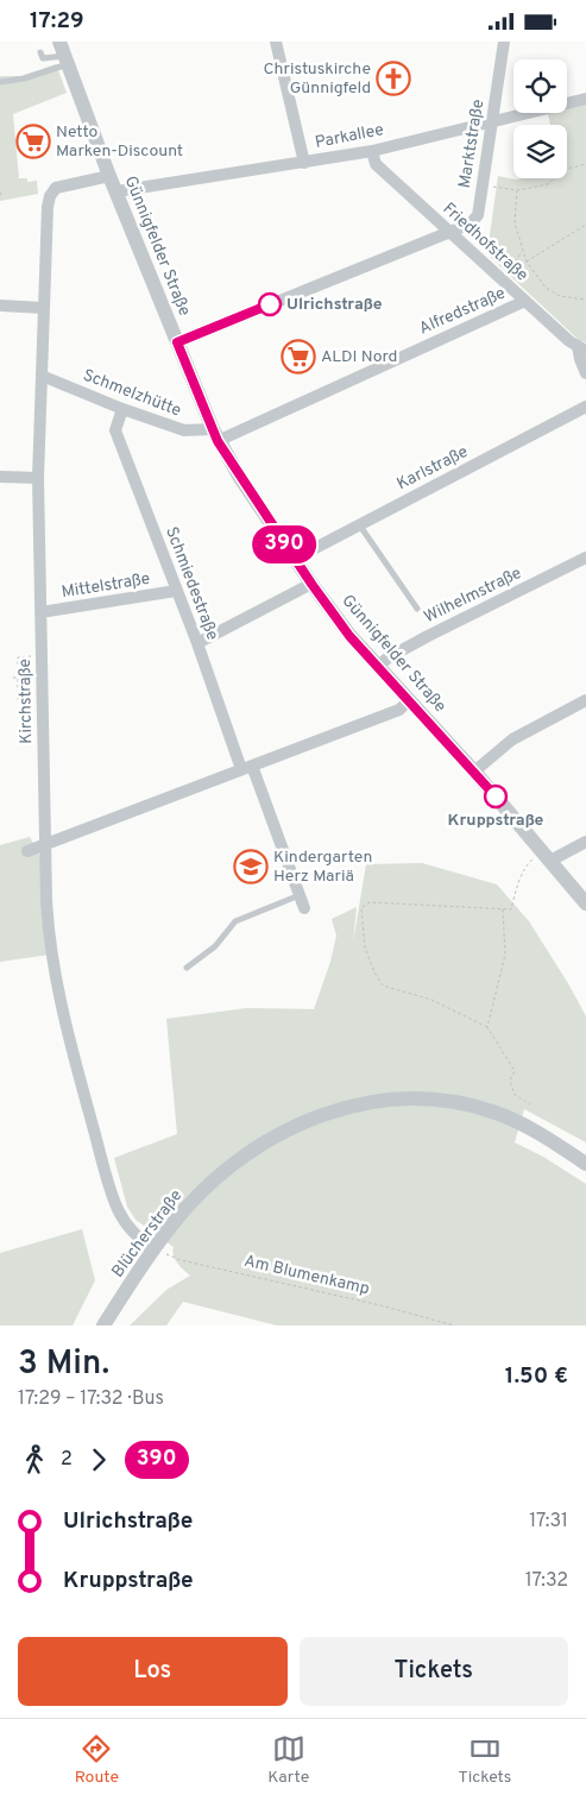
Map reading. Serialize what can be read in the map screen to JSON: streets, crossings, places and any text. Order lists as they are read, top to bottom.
{
  "streets": {
    "street": [
      "Parkallee",
      "Marktstraße",
      "Friedhofstraße",
      "Günnigfelder Straße",
      "Alfredstraße",
      "Schmelzhütte",
      "Karlstraße",
      "Schmiedestraße",
      "Mittelstraße",
      "Wilhelmstraße",
      "Kirchstraße",
      "Blücherstraße"
    ],
    "path": ["Am Blumenkamp"]
  },
  "crossings": [
    ["Parkallee", "Marktstraße"],
    ["Parkallee", "Friedhofstraße"],
    ["Parkallee", "Günnigfelder Straße"],
    ["Marktstraße", "Friedhofstraße"],
    ["Friedhofstraße", "Alfredstraße"],
    ["Günnigfelder Straße", "Alfredstraße"],
    ["Günnigfelder Straße", "Schmelzhütte"],
    ["Günnigfelder Straße", "Karlstraße"],
    ["Günnigfelder Straße", "Wilhelmstraße"],
    ["Günnigfelder Straße", "Kirchstraße"],
    ["Alfredstraße", "Schmelzhütte"],
    ["Schmelzhütte", "Schmiedestraße"],
    ["Schmelzhütte", "Kirchstraße"],
    ["Schmiedestraße", "Mittelstraße"],
    ["Mittelstraße", "Kirchstraße"],
    ["Kirchstraße", "Blücherstraße"],
    ["Kirchstraße", "Am Blumenkamp"],
    ["Blücherstraße", "Am Blumenkamp"]
  ],
  "places": {
    "church": ["Christuskirche Günnigfeld"],
    "supermarket": ["Netto Marken-Discount", "ALDI Nord"],
    "other": ["Ulrichstraße", "Kruppstraße"],
    "school or university": ["Kindergarten Herz Mariä"]
  },
  "lines": ["bus line 390"],
  "page": {
    "status": "17:29",
    "on_map": "390",
    "heading": ["3 Min.", "17:29 – 17:32 · Bus", "1.50 €"],
    "legs": ["2", "390"],
    "list": [
      {
        "name": "Ulrichstraße",
        "value": "17:31"
      },
      {
        "name": "Kruppstraße",
        "value": "17:32"
      }
    ],
    "buttons": ["Los", "Tickets"],
    "tabs": ["Route", "Karte", "Tickets"]
  }
}
